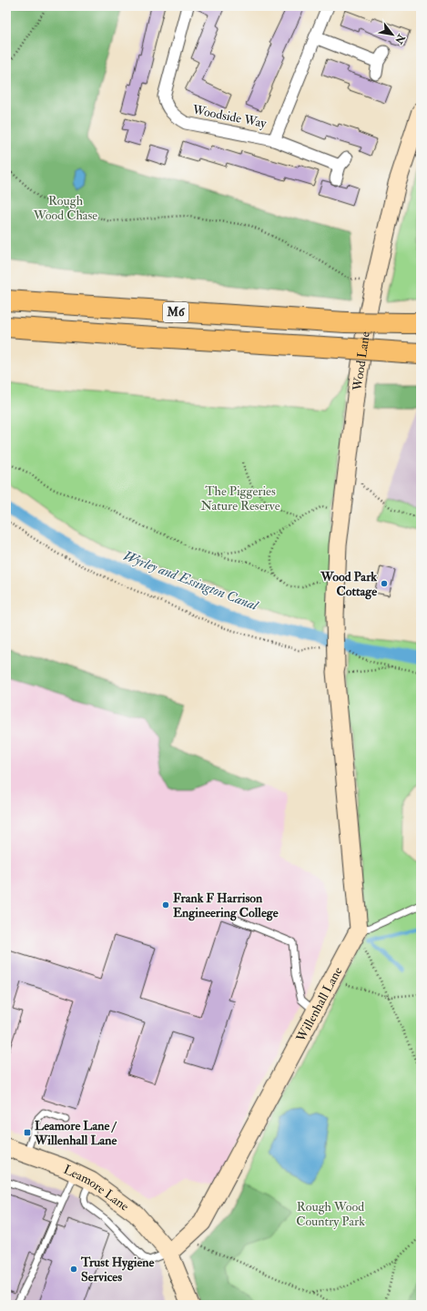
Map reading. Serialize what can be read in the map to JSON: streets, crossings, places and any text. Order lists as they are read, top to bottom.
{
  "streets": {
    "highway": ["M6"],
    "street": [
      "Woodside Way",
      "Wood Lane",
      "Willenhall Lane",
      "Leamore Lane"
    ]
  },
  "crossings": [
    ["Willenhall Lane", "Leamore Lane"]
  ],
  "water": ["Wyrley and Essington Canal"],
  "parks": ["Rough Wood Chase", "The Piggeries Nature Reserve", "Rough Wood Country Park"],
  "places": {
    "other": ["Wood Park Cottage", "Frank F Harrison Engineering College", "Trust Hygiene Services"],
    "transit": ["Leamore Lane / Willenhall Lane"]
  },
  "north": "bottom right"
}
